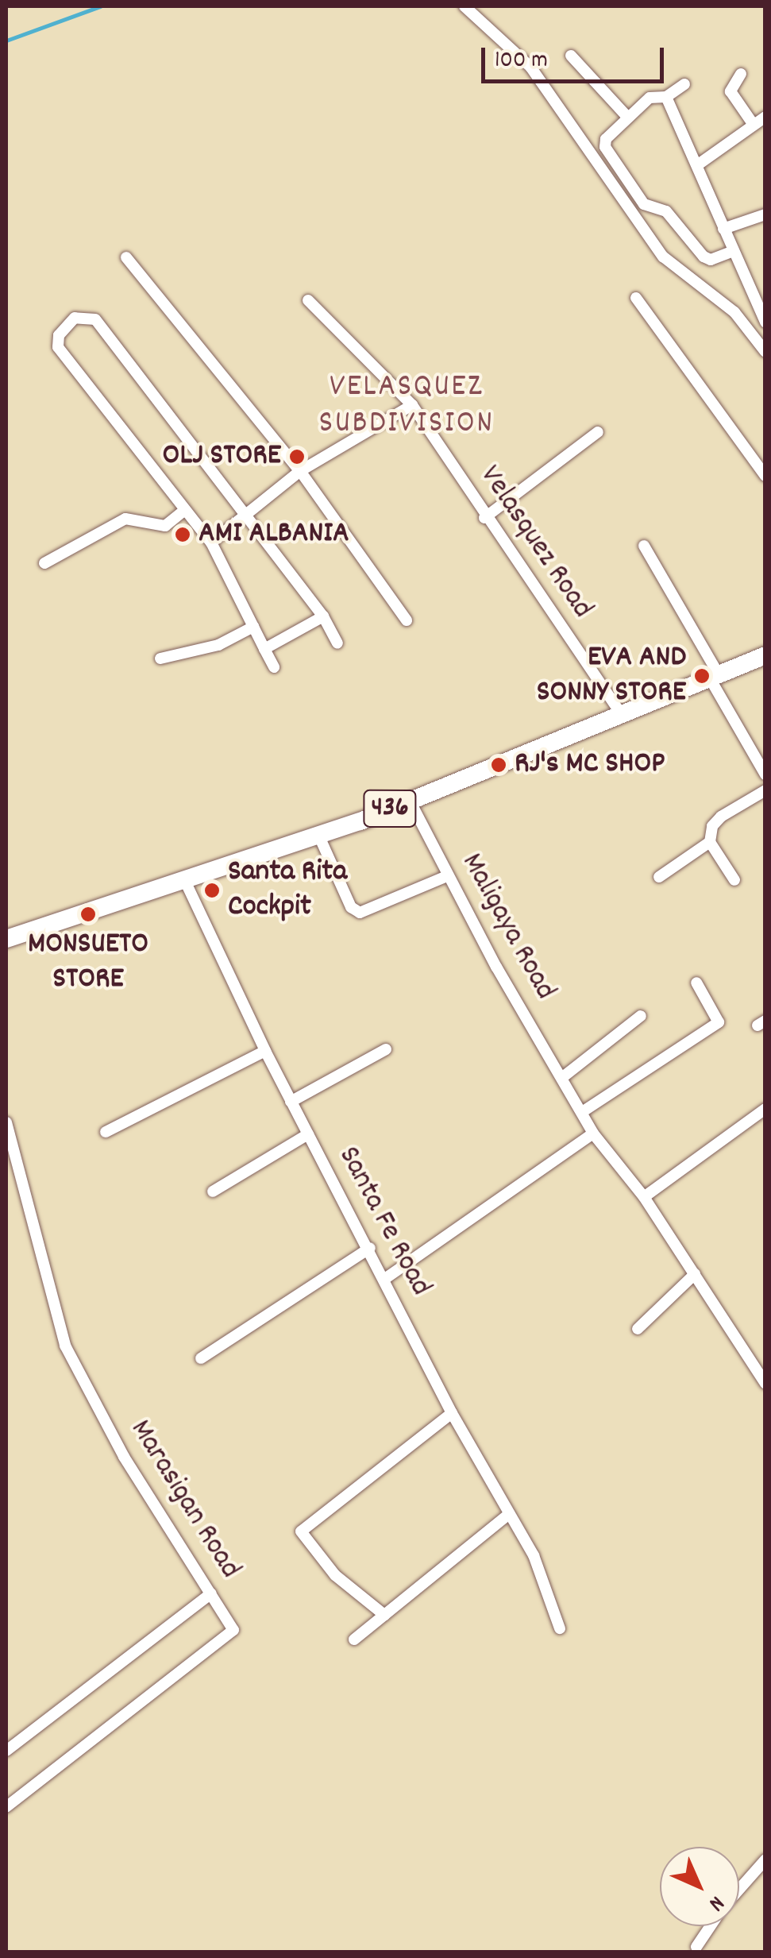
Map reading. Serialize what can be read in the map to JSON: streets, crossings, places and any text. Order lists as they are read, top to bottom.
{
  "streets": {
    "main road": ["436"],
    "street": [
      "Velasquez Road",
      "Maligaya Road",
      "Santa Fe Road",
      "Marasigan Road"
    ]
  },
  "crossings": [
    ["Velasquez Road", "436"],
    ["436", "Maligaya Road"],
    ["436", "Santa Fe Road"]
  ],
  "districts": ["VELASQUEZ SUBDIVISION"],
  "places": [
    "OLJ STORE",
    "AMI ALBANIA",
    "EVA AND SONNY STORE",
    "RJ's MC SHOP",
    "Santa Rita Cockpit",
    "MONSUETO STORE"
  ],
  "scale_bar": "100 m",
  "north": "bottom right"
}
